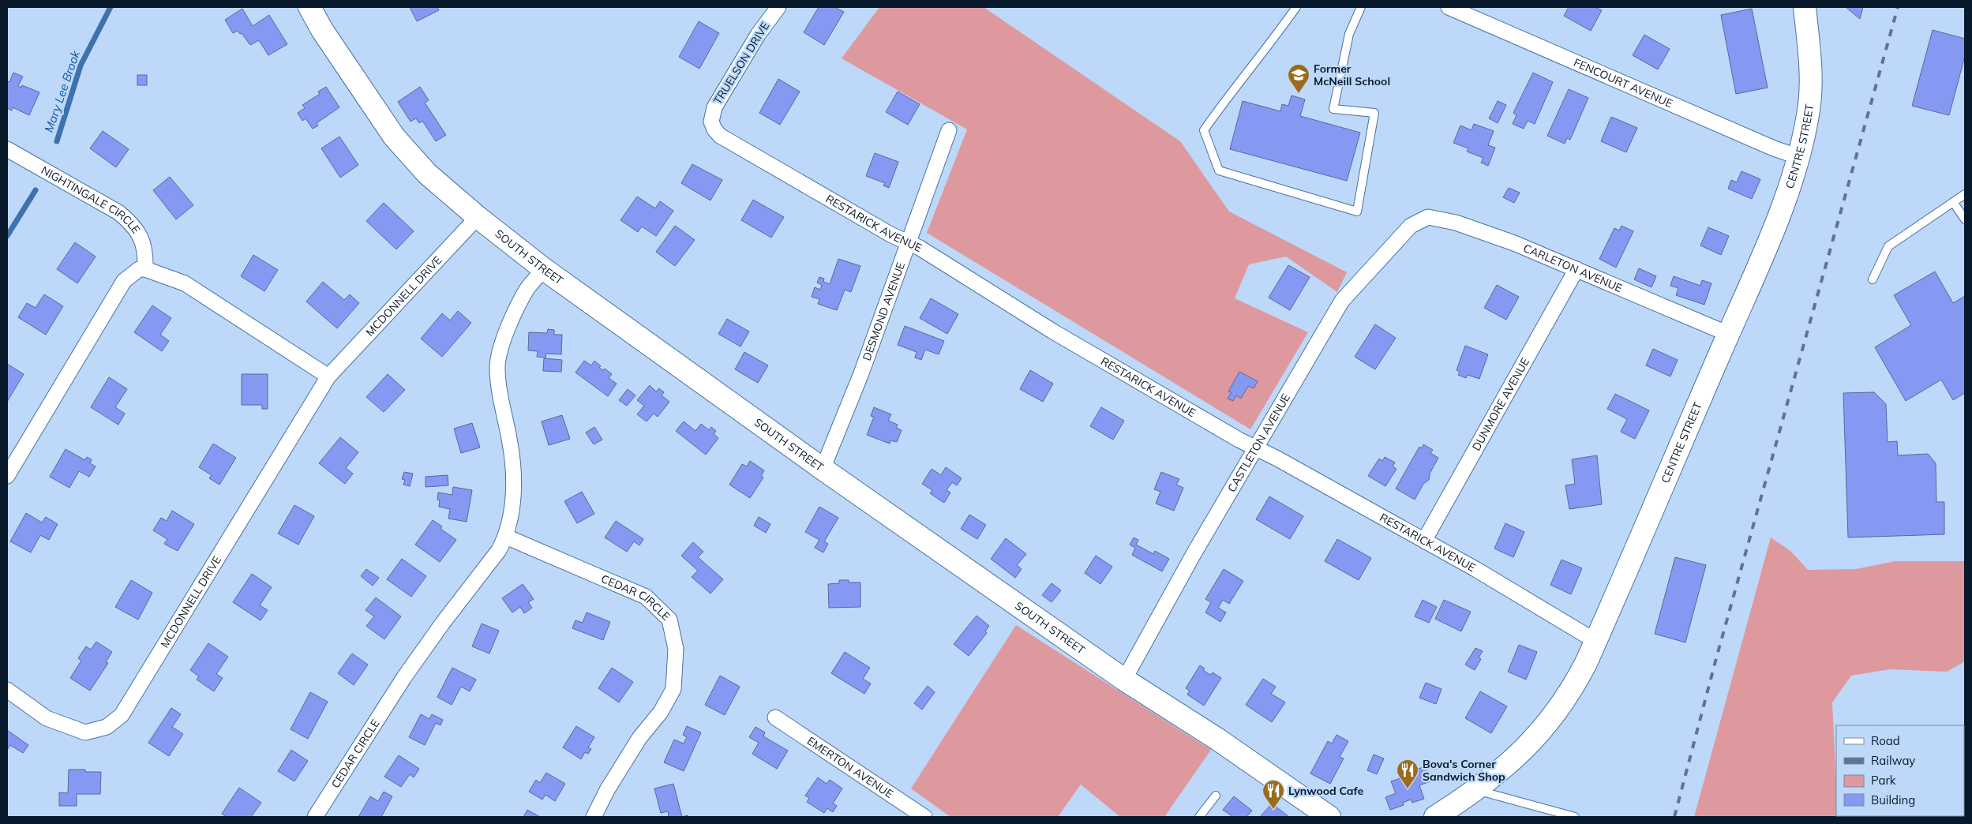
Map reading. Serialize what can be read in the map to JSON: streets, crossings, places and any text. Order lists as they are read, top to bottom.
{
  "streets": {
    "main road": ["CENTRE STREET", "SOUTH STREET"],
    "street": [
      "TRUELSON DRIVE",
      "FENCOURT AVENUE",
      "NIGHTINGALE CIRCLE",
      "RESTARICK AVENUE",
      "CARLETON AVENUE",
      "MCDONNELL DRIVE",
      "DESMOND AVENUE",
      "DUNMORE AVENUE",
      "CASTLETON AVENUE",
      "CEDAR CIRCLE",
      "EMERTON AVENUE"
    ]
  },
  "crossings": [
    ["TRUELSON DRIVE", "RESTARICK AVENUE"],
    ["FENCOURT AVENUE", "CENTRE STREET"],
    ["CENTRE STREET", "RESTARICK AVENUE"],
    ["CENTRE STREET", "CARLETON AVENUE"],
    ["RESTARICK AVENUE", "DESMOND AVENUE"],
    ["RESTARICK AVENUE", "DUNMORE AVENUE"],
    ["RESTARICK AVENUE", "CASTLETON AVENUE"],
    ["SOUTH STREET", "MCDONNELL DRIVE"],
    ["SOUTH STREET", "DESMOND AVENUE"],
    ["SOUTH STREET", "CASTLETON AVENUE"],
    ["SOUTH STREET", "CEDAR CIRCLE"],
    ["CARLETON AVENUE", "DUNMORE AVENUE"],
    ["CARLETON AVENUE", "CASTLETON AVENUE"]
  ],
  "water": ["Mary Lee Brook"],
  "places": {
    "school or university": ["Former McNeill School"],
    "restaurant": ["Bova's Corner Sandwich Shop", "Lynwood Cafe"]
  },
  "legend": [
    "Road",
    "Railway",
    "Park",
    "Building"
  ]
}
